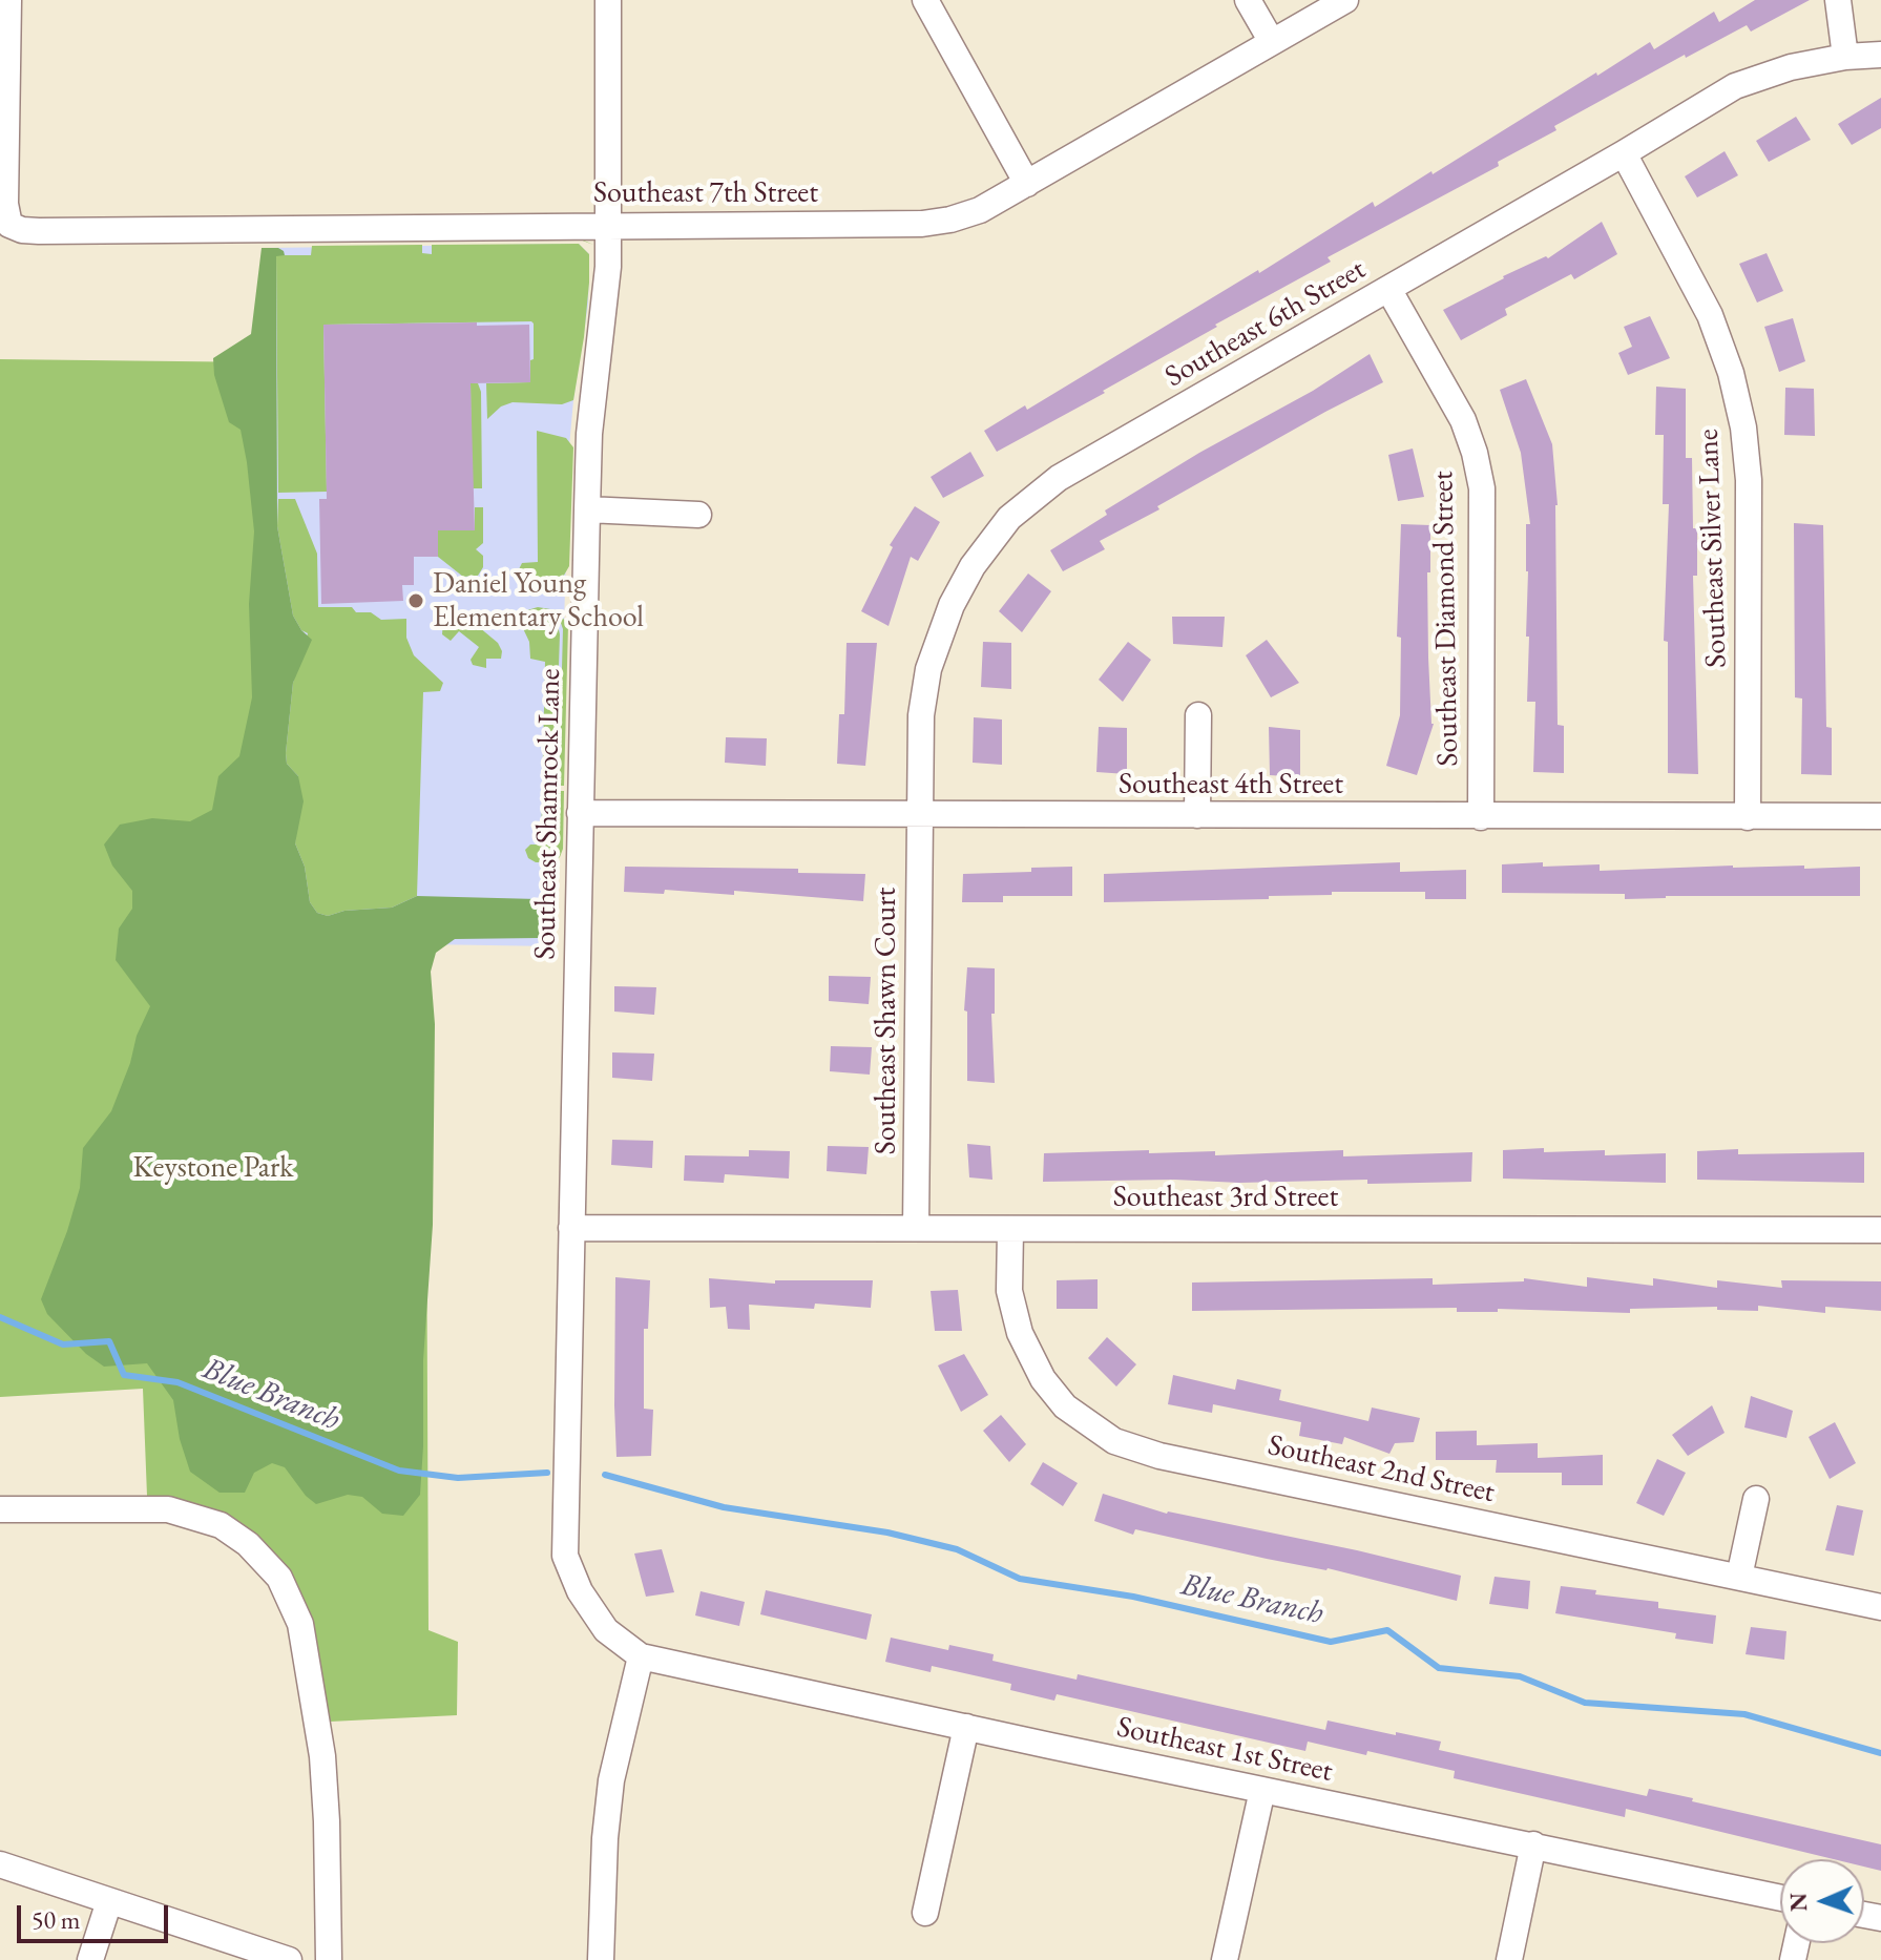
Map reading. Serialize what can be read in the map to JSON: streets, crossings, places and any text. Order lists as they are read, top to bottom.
{
  "streets": {
    "street": [
      "Southeast 7th Street",
      "Southeast 6th Street",
      "Southeast Silver Lane",
      "Southeast Diamond Street",
      "Southeast 4th Street",
      "Southeast Shamrock Lane",
      "Southeast Shawn Court",
      "Southeast 3rd Street",
      "Southeast 2nd Street",
      "Southeast 1st Street"
    ]
  },
  "crossings": [
    ["Southeast 7th Street", "Southeast Shamrock Lane"],
    ["Southeast 6th Street", "Southeast Silver Lane"],
    ["Southeast 6th Street", "Southeast Diamond Street"],
    ["Southeast 6th Street", "Southeast 4th Street"],
    ["Southeast 6th Street", "Southeast Shawn Court"],
    ["Southeast Silver Lane", "Southeast 4th Street"],
    ["Southeast Diamond Street", "Southeast 4th Street"],
    ["Southeast 4th Street", "Southeast Shamrock Lane"],
    ["Southeast 4th Street", "Southeast Shawn Court"],
    ["Southeast Shamrock Lane", "Southeast 3rd Street"],
    ["Southeast Shamrock Lane", "Southeast 1st Street"],
    ["Southeast Shawn Court", "Southeast 3rd Street"],
    ["Southeast 3rd Street", "Southeast 2nd Street"]
  ],
  "water": ["Blue Branch"],
  "parks": ["Keystone Park"],
  "places": ["Daniel Young Elementary School"],
  "scale_bar": "50 m",
  "north": "left"
}
